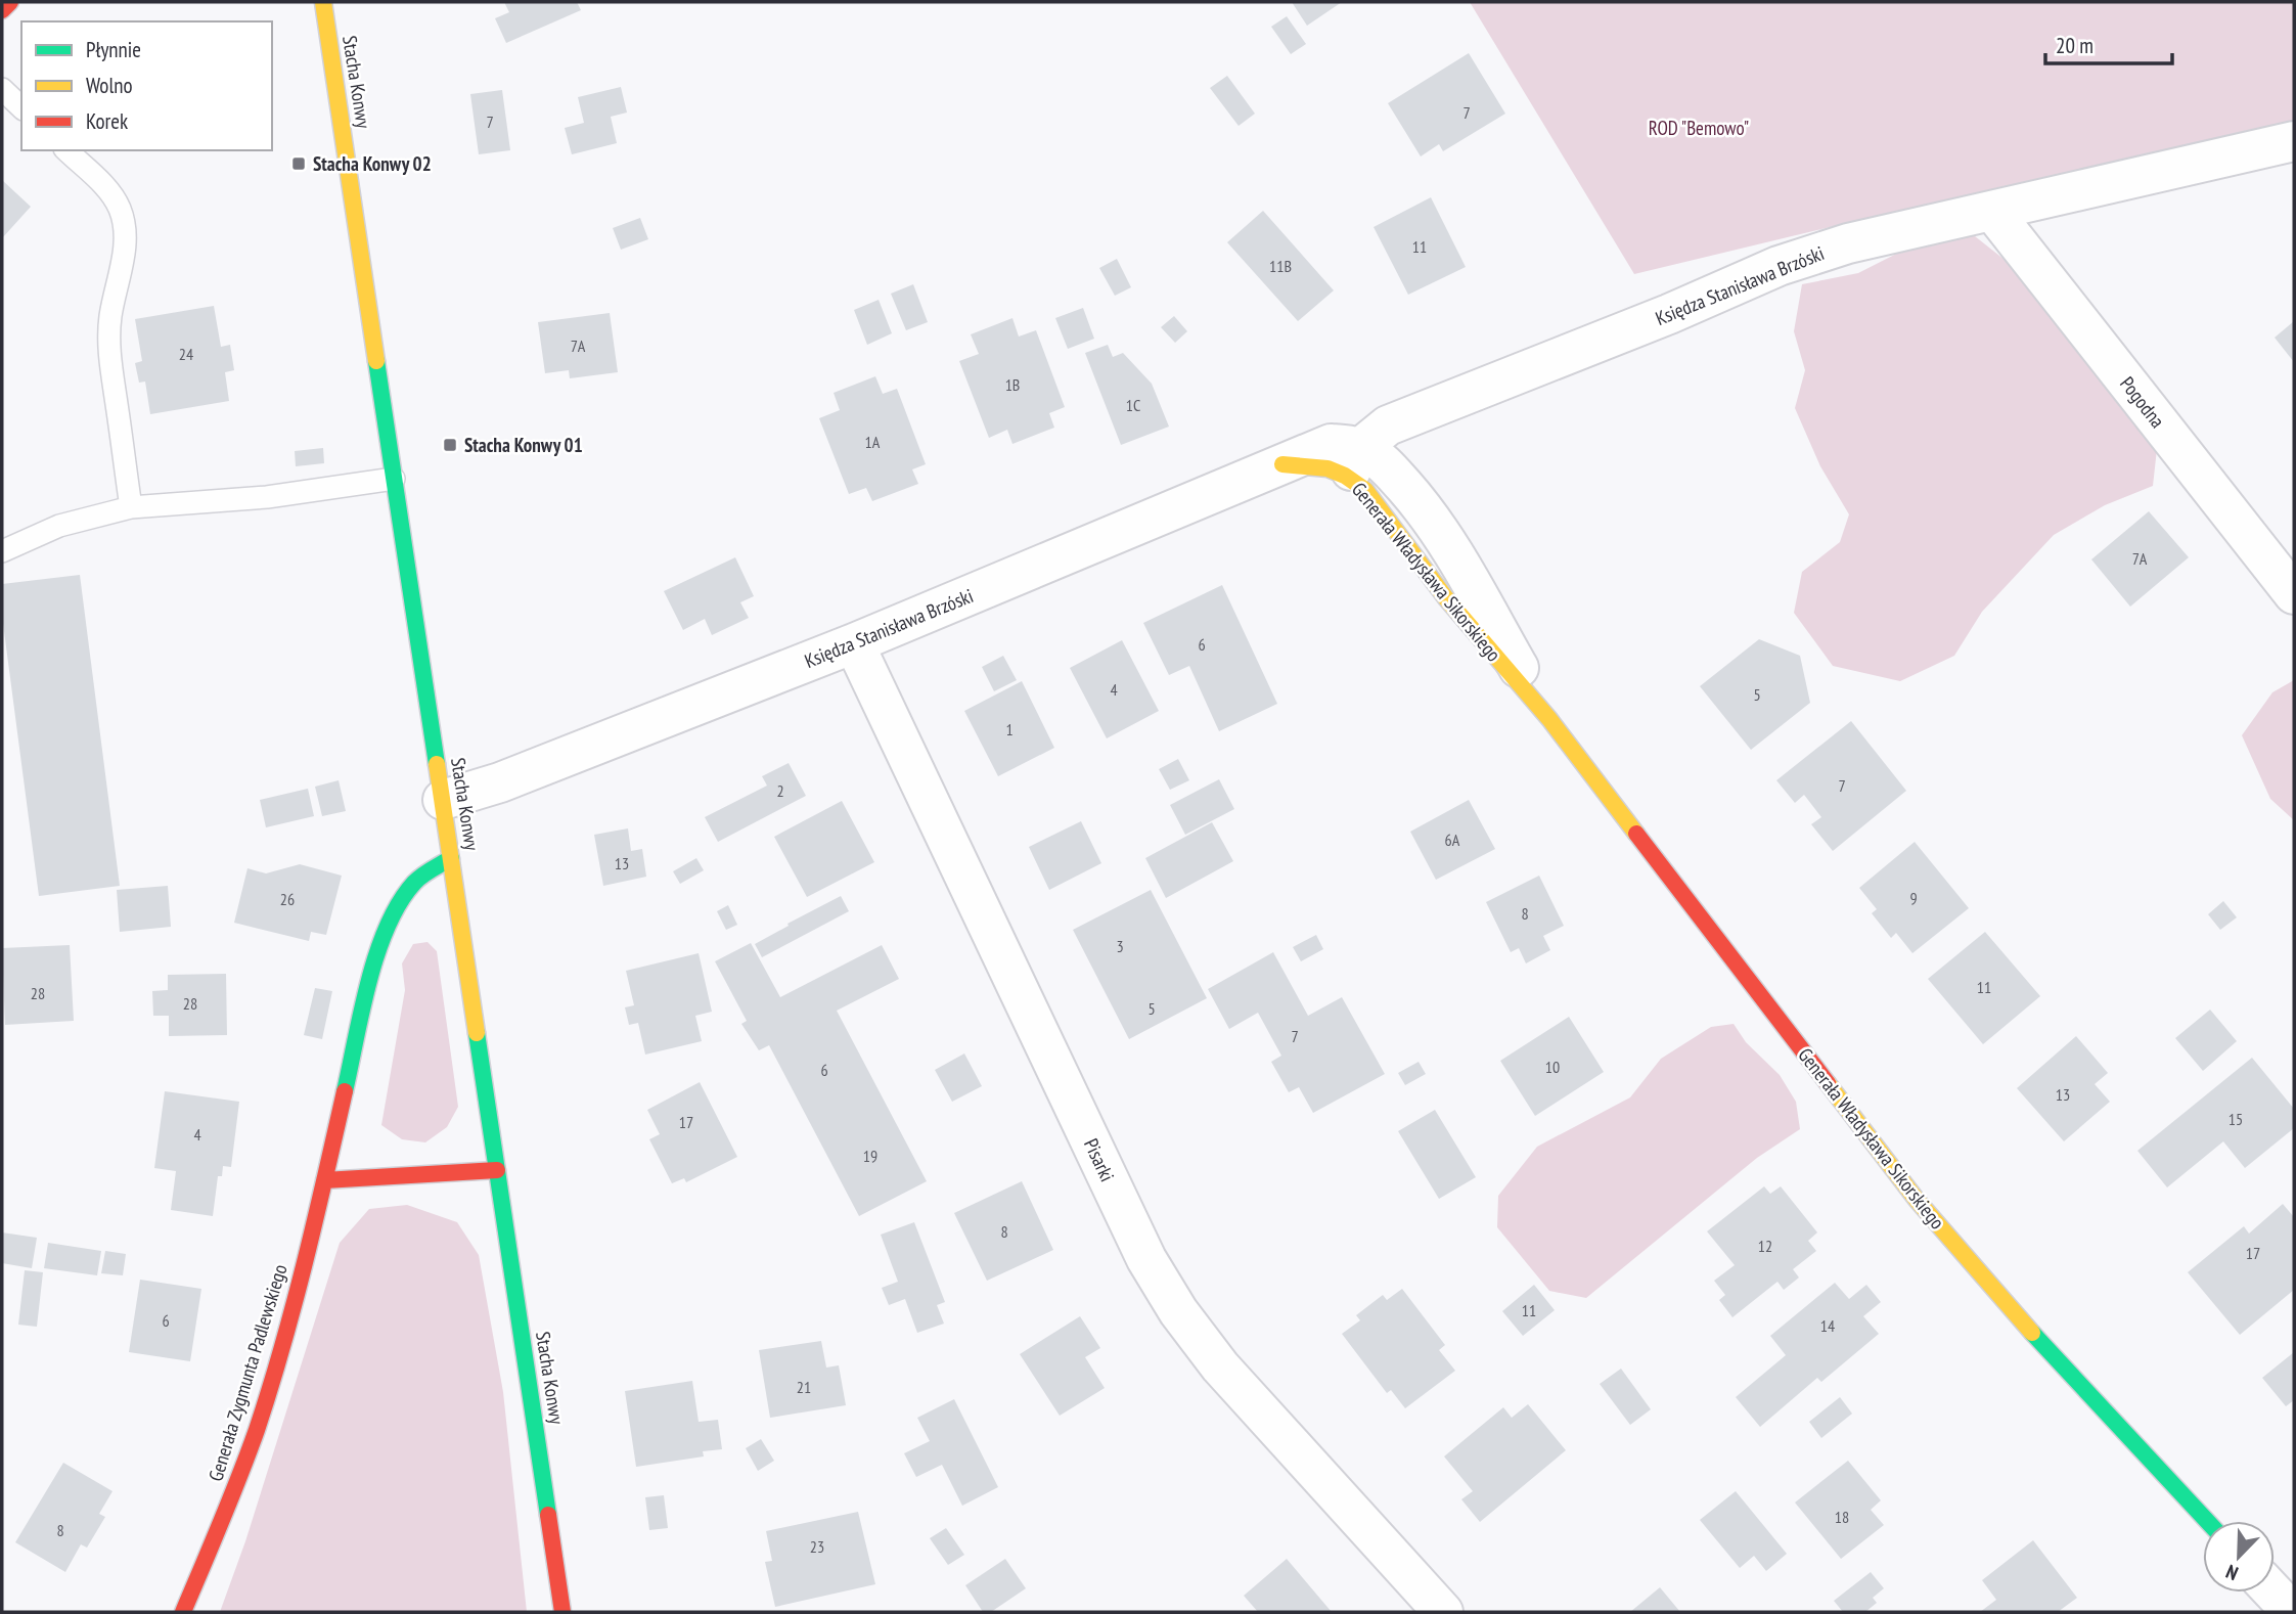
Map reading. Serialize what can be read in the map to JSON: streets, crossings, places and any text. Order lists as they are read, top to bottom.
{
  "streets": {
    "street": [
      "Stacha Konwy",
      "Księdza Stanisława Brzóski",
      "Pogodna",
      "Generała Władysława Sikorskiego",
      "Pisarki",
      "Generała Zygmunta Padlewskiego"
    ]
  },
  "crossings": [
    ["Stacha Konwy", "Księdza Stanisława Brzóski"],
    ["Stacha Konwy", "Generała Zygmunta Padlewskiego"],
    ["Księdza Stanisława Brzóski", "Pogodna"],
    ["Księdza Stanisława Brzóski", "Generała Władysława Sikorskiego"],
    ["Księdza Stanisława Brzóski", "Pisarki"]
  ],
  "parks": ["ROD \"Bemowo\""],
  "places": {
    "transit": ["Stacha Konwy 02", "Stacha Konwy 01"]
  },
  "house_numbers": [
    "7",
    "7",
    "11",
    "11B",
    "7A",
    "24",
    "1B",
    "1C",
    "1A",
    "7A",
    "6",
    "4",
    "5",
    "1",
    "7",
    "2",
    "6A",
    "13",
    "9",
    "26",
    "8",
    "3",
    "11",
    "28",
    "28",
    "5",
    "7",
    "10",
    "6",
    "13",
    "15",
    "17",
    "4",
    "19",
    "8",
    "12",
    "17",
    "11",
    "6",
    "14",
    "21",
    "18",
    "8",
    "23"
  ],
  "legend": ["Płynnie", "Wolno", "Korek"],
  "scale_bar": "20 m",
  "north": "bottom left"
}
